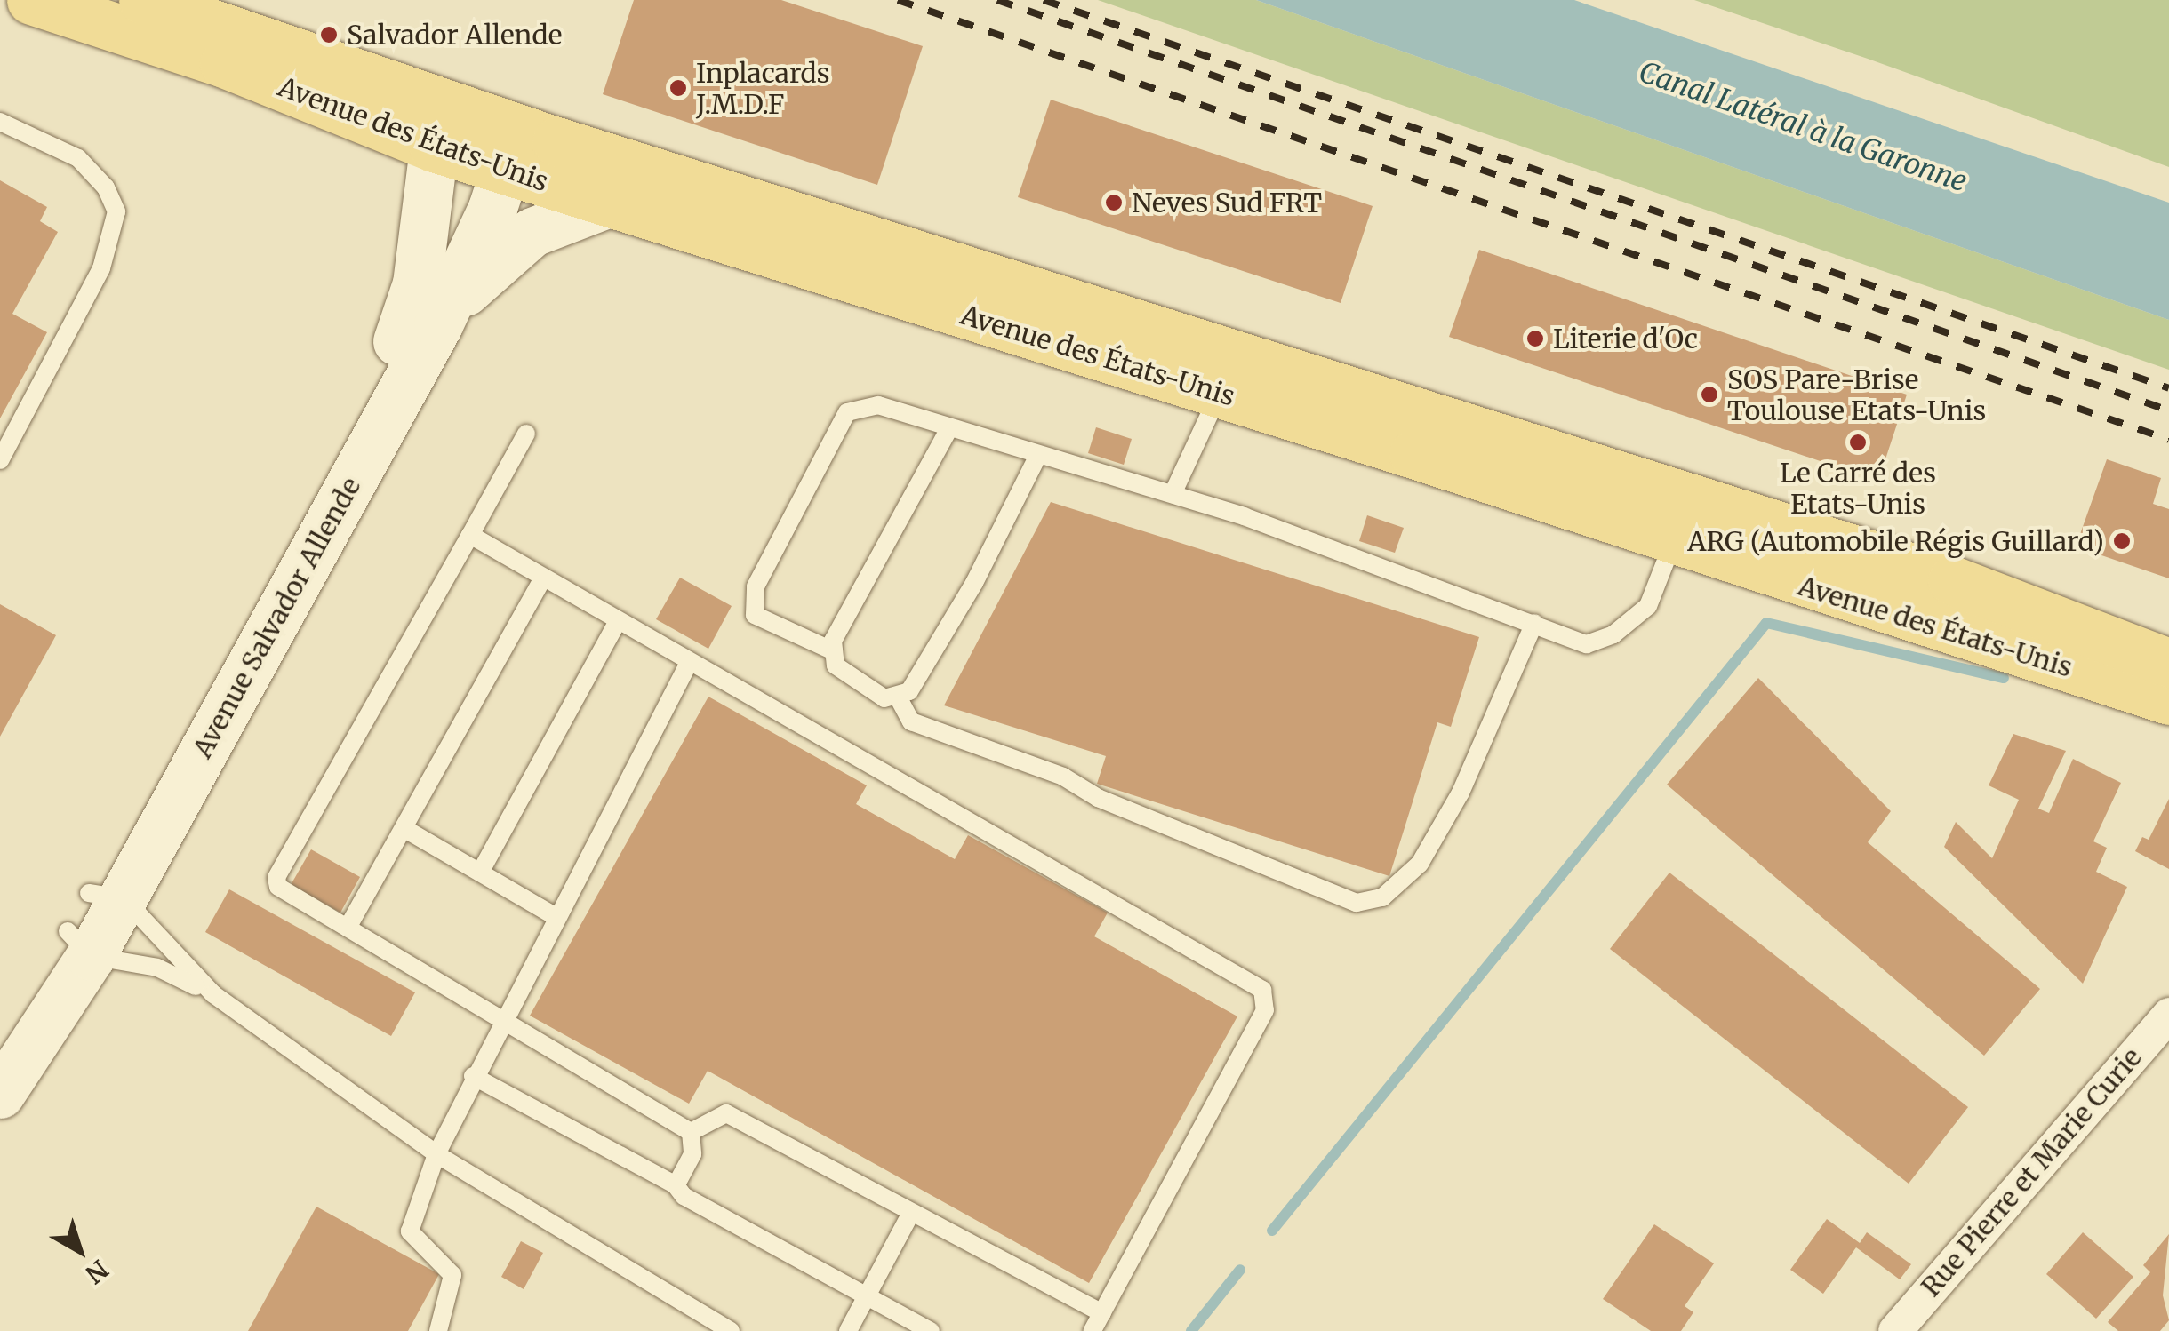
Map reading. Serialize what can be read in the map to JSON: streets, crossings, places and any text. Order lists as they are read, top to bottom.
{
  "streets": {
    "main road": ["Avenue des États-Unis"],
    "street": ["Avenue Salvador Allende", "Rue Pierre et Marie Curie"]
  },
  "crossings": [
    ["Avenue des États-Unis", "Avenue Salvador Allende"]
  ],
  "water": ["Canal Latéral à la Garonne"],
  "places": [
    "Salvador Allende",
    "Inplacards J.M.D.F",
    "Neves Sud FRT",
    "Literie d'Oc",
    "SOS Pare-Brise Toulouse Etats-Unis",
    "Le Carré des Etats-Unis",
    "ARG (Automobile Régis Guillard)"
  ],
  "north": "bottom right"
}
